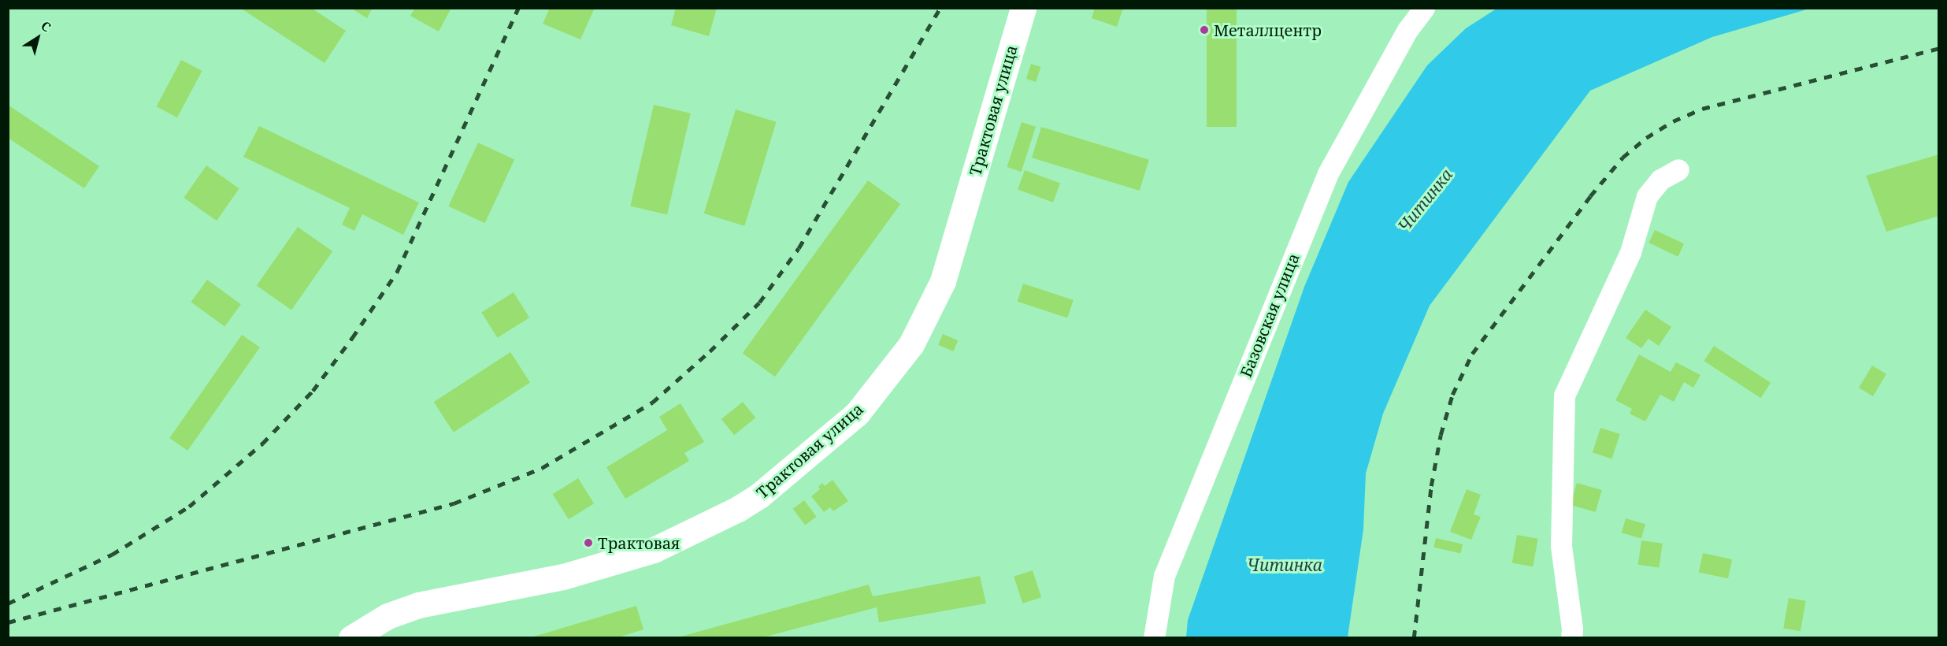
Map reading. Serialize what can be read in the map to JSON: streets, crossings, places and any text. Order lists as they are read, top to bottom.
{
  "streets": {
    "main road": ["Трактовая улица"],
    "street": ["Базовская улица"]
  },
  "water": ["Читинка"],
  "places": ["Металлцентр", "Трактовая"],
  "north": "top right"
}
